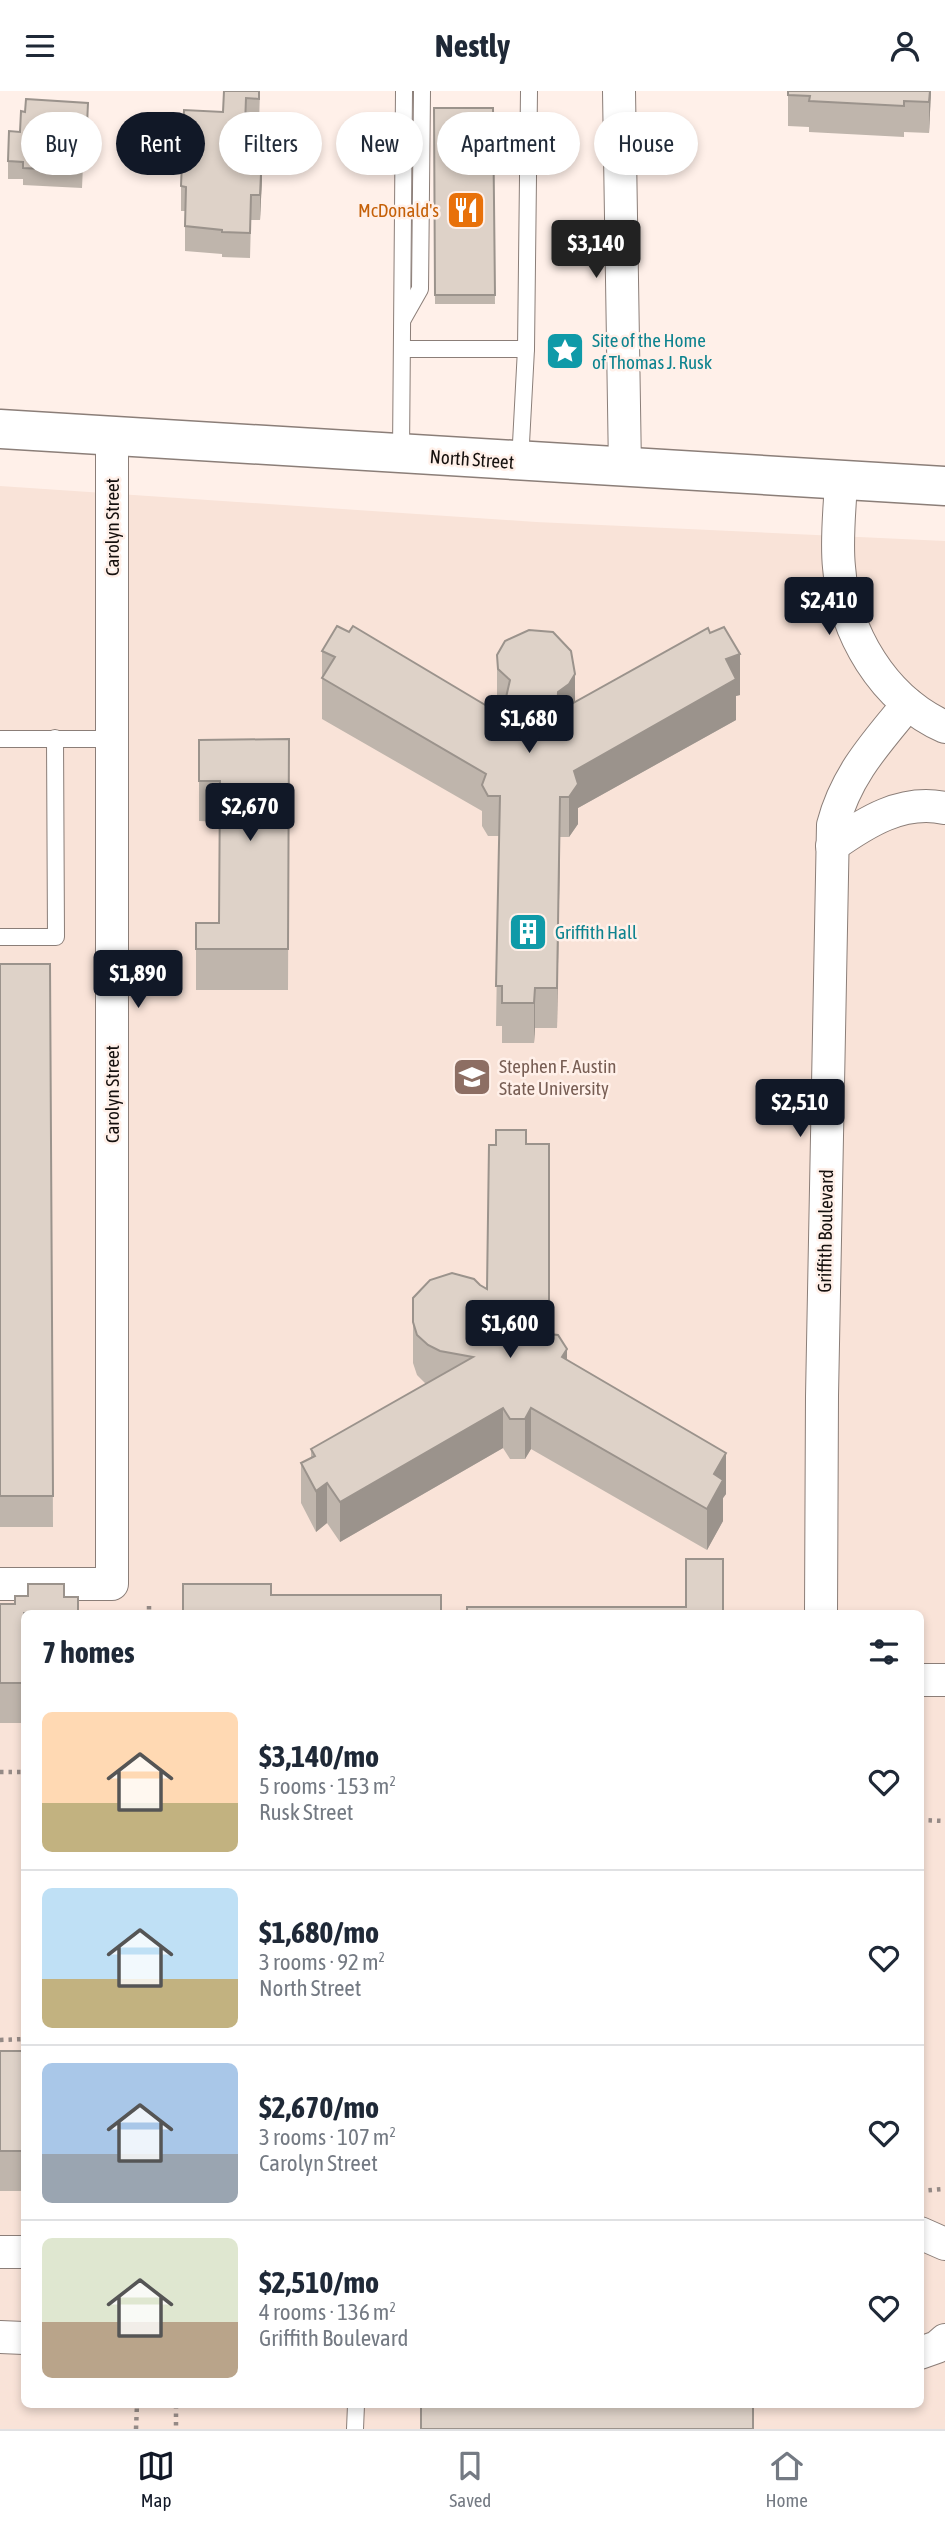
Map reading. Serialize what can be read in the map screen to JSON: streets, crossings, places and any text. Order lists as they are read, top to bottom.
{
  "streets": {
    "main road": ["North Street"],
    "street": ["Carolyn Street", "Griffith Boulevard"]
  },
  "crossings": [
    ["North Street", "Carolyn Street"]
  ],
  "places": {
    "restaurant": ["McDonald's"],
    "place": ["Site of the Home of Thomas J. Rusk"],
    "building": ["Griffith Hall"],
    "school or university": ["Stephen F. Austin State University"]
  },
  "page": {
    "header": "Nestly",
    "chip": [
      "Buy",
      "Rent",
      "Filters",
      "New",
      "Apartment",
      "House"
    ],
    "price": [
      "$3,140",
      "$2,410",
      "$1,680",
      "$2,670",
      "$1,890",
      "$2,510",
      "$1,600"
    ],
    "heading": "7 homes",
    "list": [
      {
        "name": "$3,140/mo",
        "note": "5 rooms · 153 m² · Rusk Street"
      },
      {
        "name": "$1,680/mo",
        "note": "3 rooms · 92 m² · North Street"
      },
      {
        "name": "$2,670/mo",
        "note": "3 rooms · 107 m² · Carolyn Street"
      },
      {
        "name": "$2,510/mo",
        "note": "4 rooms · 136 m² · Griffith Boulevard"
      }
    ],
    "tabs": ["Map", "Saved", "Home"]
  }
}
